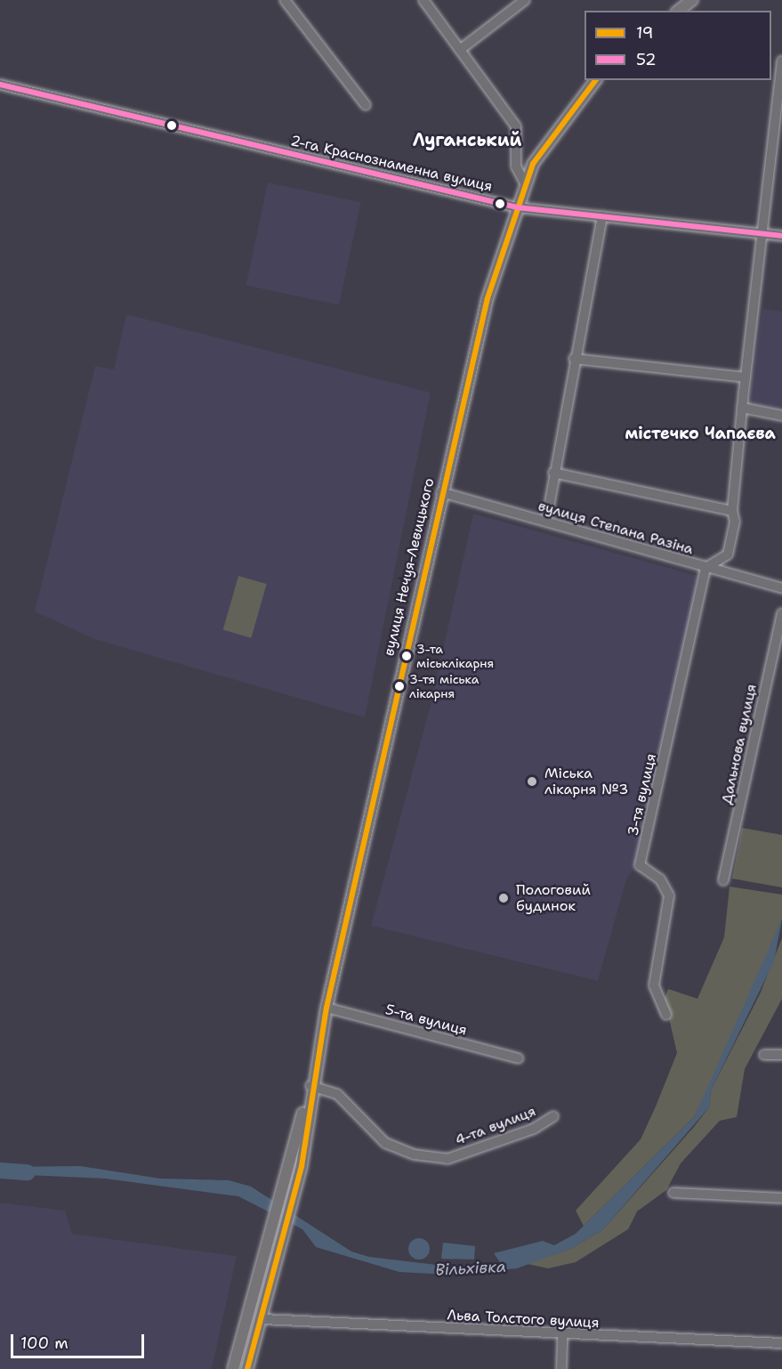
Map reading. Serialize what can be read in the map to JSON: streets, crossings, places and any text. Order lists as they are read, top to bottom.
{
  "streets": {
    "main road": ["вулиця Нечуя-Левицького"],
    "street": [
      "2-га Краснознаменна вулиця",
      "вулиця Степана Разіна",
      "Дальнова вулиця",
      "3-тя вулиця",
      "5-та вулиця",
      "4-та вулиця",
      "Льва Толстого вулиця"
    ]
  },
  "crossings": [
    ["2-га Краснознаменна вулиця", "вулиця Нечуя-Левицького"],
    ["вулиця Степана Разіна", "вулиця Нечуя-Левицького"],
    ["вулиця Степана Разіна", "3-тя вулиця"],
    ["вулиця Нечуя-Левицького", "5-та вулиця"],
    ["вулиця Нечуя-Левицького", "4-та вулиця"],
    ["вулиця Нечуя-Левицького", "Льва Толстого вулиця"]
  ],
  "districts": ["Луганський", "містечко Чапаєва"],
  "water": ["Вільхівка"],
  "places": [
    "3-та міськлікарня",
    "3-тя міська лікарня",
    "Міська лікарня №3",
    "Пологовий будинок"
  ],
  "lines": ["transit line 19", "transit line 52"],
  "legend": ["19", "52"],
  "scale_bar": "100 m"
}
